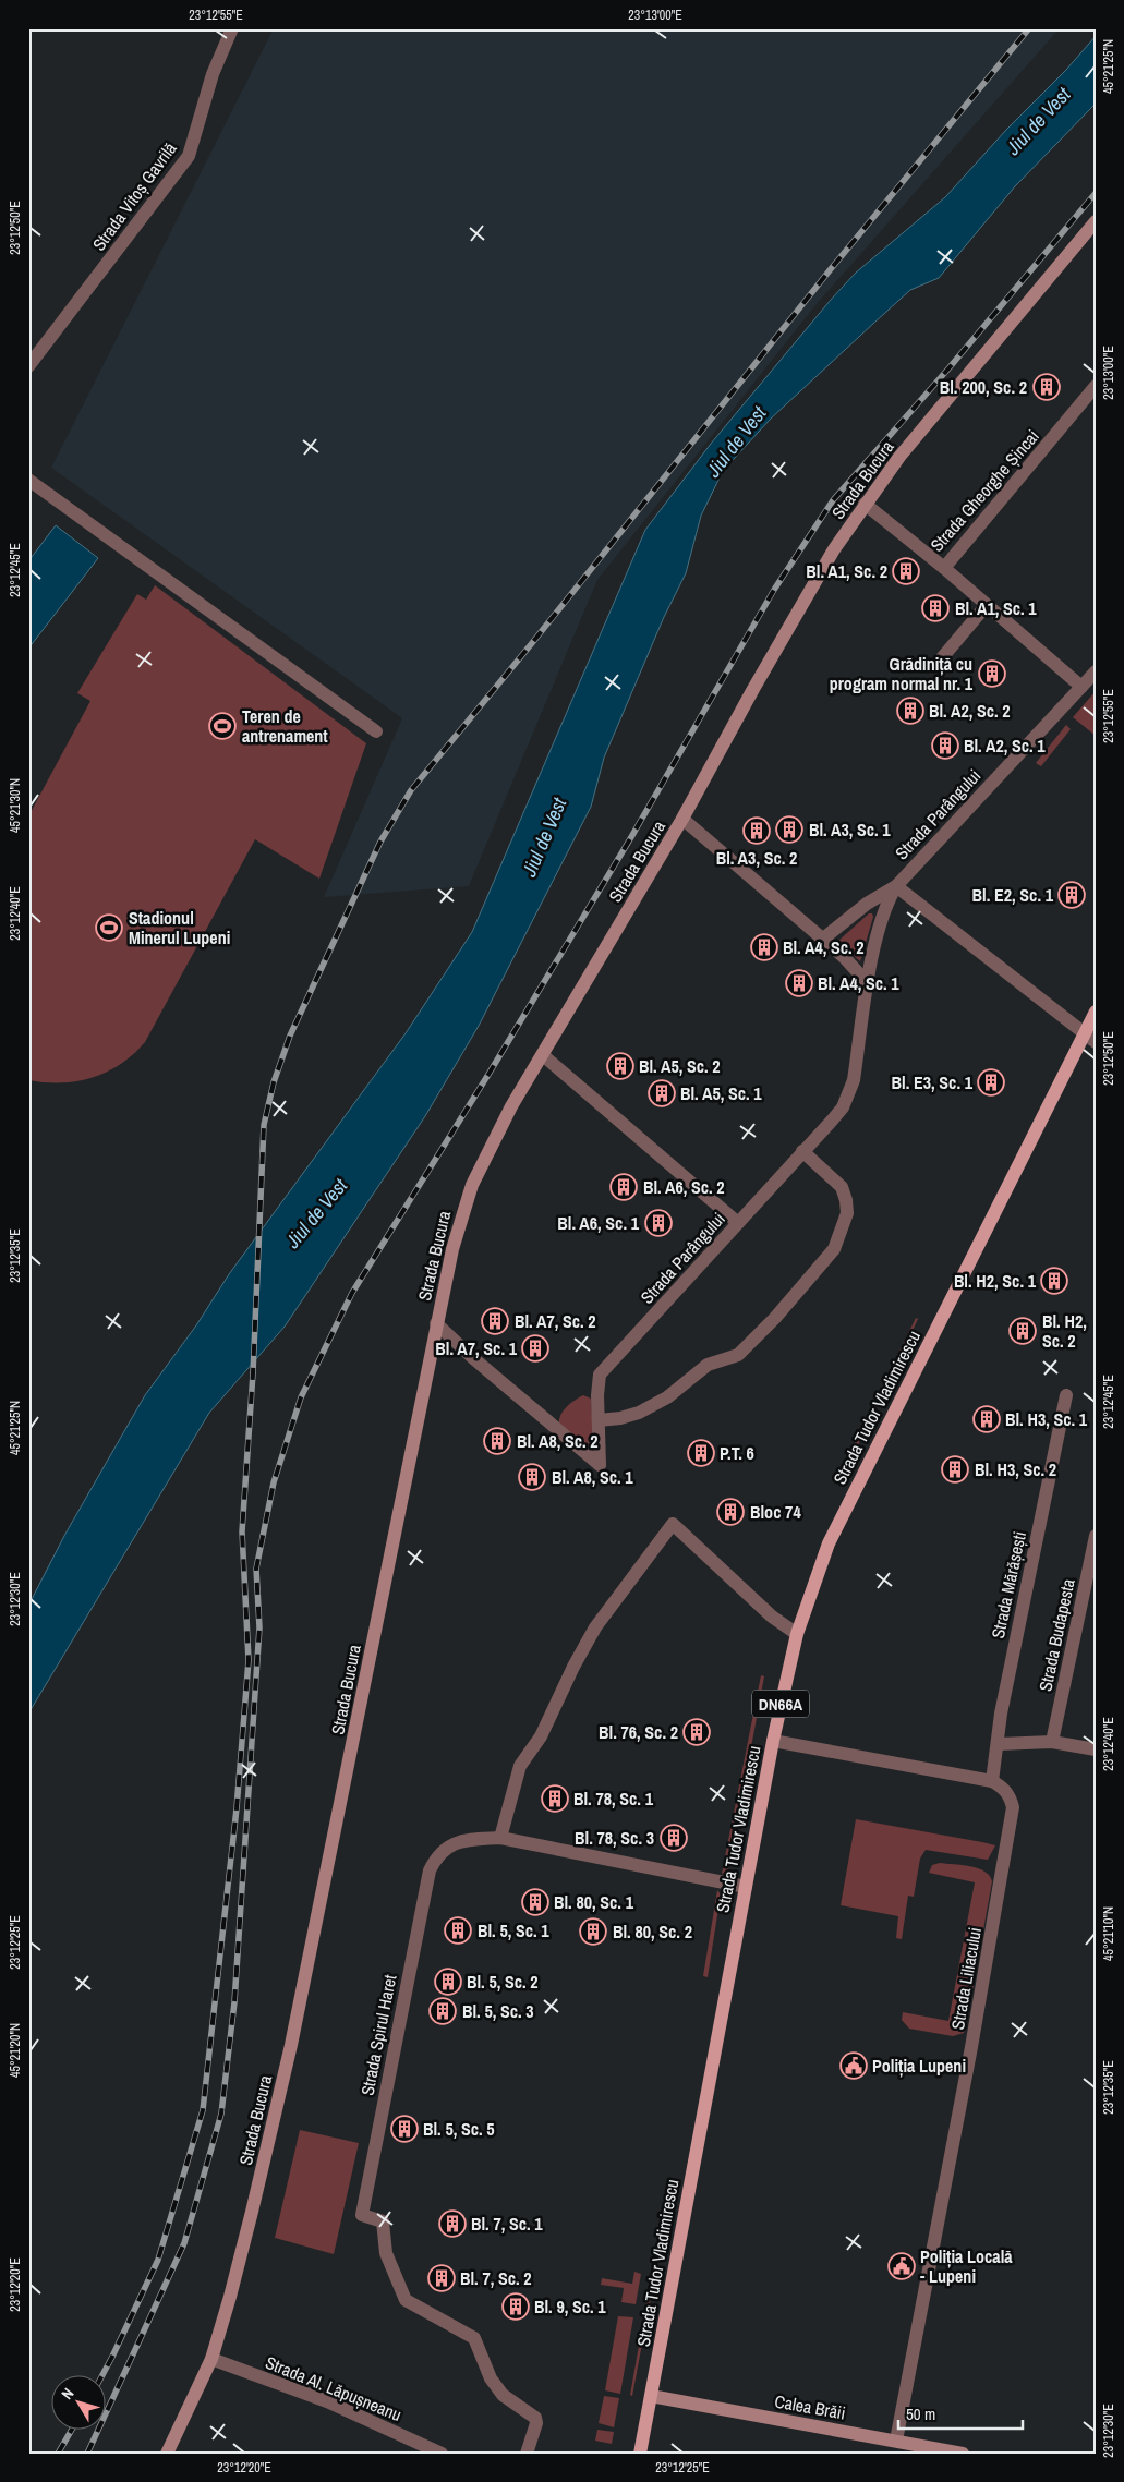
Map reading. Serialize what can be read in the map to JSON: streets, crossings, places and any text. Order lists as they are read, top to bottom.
{
  "streets": {
    "main road": [
      "Strada Bucura",
      "Strada Tudor Vladimirescu",
      "DN66A",
      "Calea Brăii"
    ],
    "street": [
      "Strada Vitoș Gavrilă",
      "Strada Gheorghe Șincai",
      "Strada Parângului",
      "Strada Mărășești",
      "Strada Budapesta",
      "Strada Liliacului",
      "Strada Spirul Haret",
      "Strada Al. Lăpușneanu"
    ]
  },
  "crossings": [
    ["Strada Bucura", "Strada Gheorghe Șincai"],
    ["Strada Bucura", "Strada Parângului"],
    ["Strada Bucura", "Strada Al. Lăpușneanu"],
    ["Strada Parângului", "Strada Tudor Vladimirescu"],
    ["Strada Tudor Vladimirescu", "Strada Spirul Haret"],
    ["Strada Tudor Vladimirescu", "Calea Brăii"],
    ["Strada Mărășești", "Strada Liliacului"],
    ["Strada Liliacului", "Calea Brăii"]
  ],
  "water": ["Jiul de Vest"],
  "places": {
    "building": [
      "Bl. 200, Sc. 2",
      "Bl. A1, Sc. 2",
      "Bl. A1, Sc. 1",
      "Grădiniță cu program normal nr. 1",
      "Bl. A2, Sc. 2",
      "Bl. A2, Sc. 1",
      "Bl. A3, Sc. 1",
      "Bl. A3, Sc. 2",
      "Bl. E2, Sc. 1",
      "Bl. A4, Sc. 2",
      "Bl. A4, Sc. 1",
      "Bl. A5, Sc. 2",
      "Bl. E3, Sc. 1",
      "Bl. A5, Sc. 1",
      "Bl. A6, Sc. 2",
      "Bl. A6, Sc. 1",
      "Bl. H2, Sc. 1",
      "Bl. A7, Sc. 2",
      "Bl. H2, Sc. 2",
      "Bl. A7, Sc. 1",
      "Bl. H3, Sc. 1",
      "Bl. A8, Sc. 2",
      "P.T. 6",
      "Bl. H3, Sc. 2",
      "Bl. A8, Sc. 1",
      "Bloc 74",
      "Bl. 76, Sc. 2",
      "Bl. 78, Sc. 1",
      "Bl. 78, Sc. 3",
      "Bl. 80, Sc. 1",
      "Bl. 5, Sc. 1",
      "Bl. 80, Sc. 2",
      "Bl. 5, Sc. 2",
      "Bl. 5, Sc. 3",
      "Bl. 5, Sc. 5",
      "Bl. 7, Sc. 1",
      "Bl. 7, Sc. 2",
      "Bl. 9, Sc. 1"
    ],
    "sports": ["Teren de antrenament", "Stadionul Minerul Lupeni"],
    "public building": ["Poliția Lupeni", "Poliția Locală - Lupeni"]
  },
  "scale_bar": "50 m",
  "north": "top left",
  "coordinates": [
    "23°12'55\"E",
    "23°13'00\"E",
    "45°21'25\"N",
    "23°12'50\"E",
    "23°12'45\"E",
    "45°21'30\"N",
    "23°12'40\"E",
    "23°12'35\"E",
    "23°12'30\"E",
    "45°21'10\"N",
    "23°12'25\"E",
    "45°21'20\"N",
    "23°12'20\"E"
  ]
}
